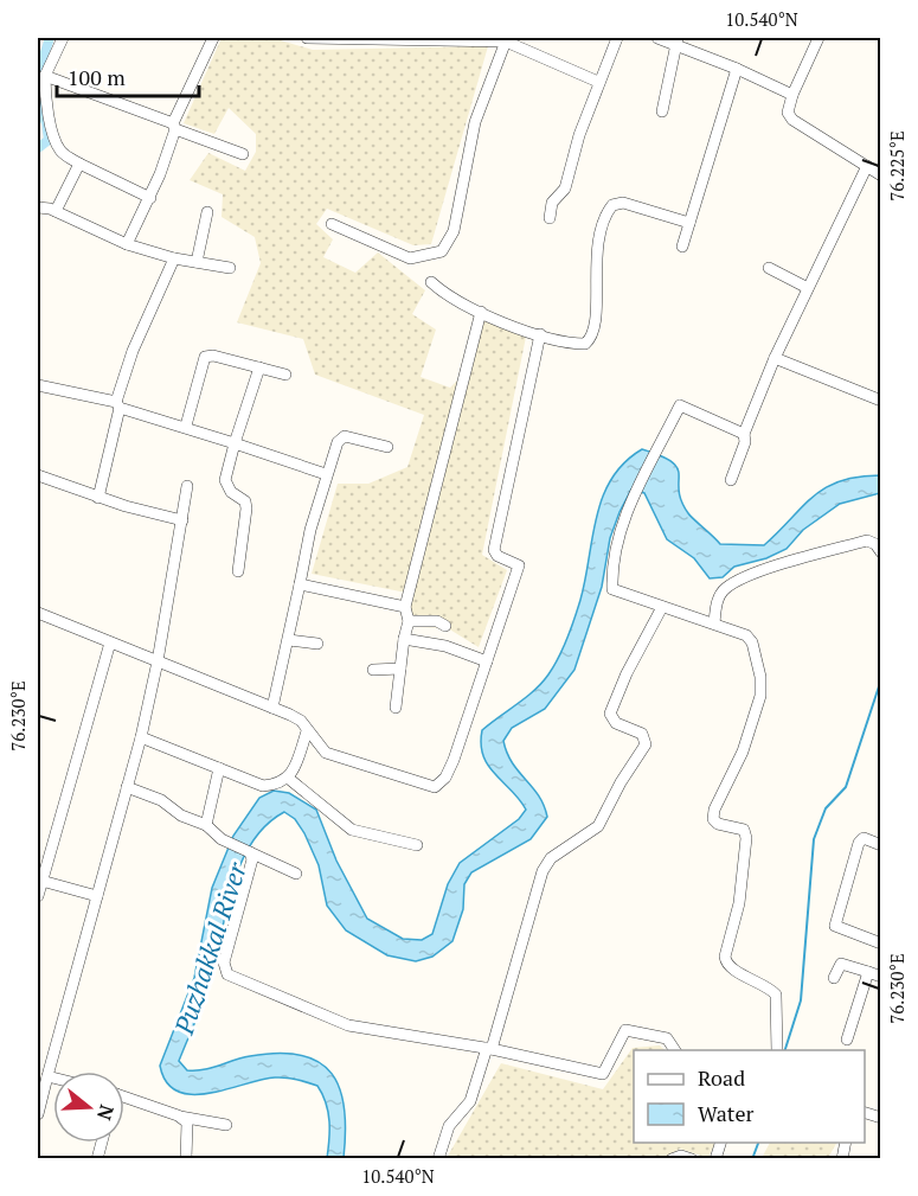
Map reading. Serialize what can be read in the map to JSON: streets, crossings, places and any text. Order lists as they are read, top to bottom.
{
  "water": ["Puzhakkal River"],
  "legend": ["Road", "Water"],
  "scale_bar": "100 m",
  "north": "right",
  "coordinates": ["10.540°N", "76.225°E", "76.230°E"]
}
